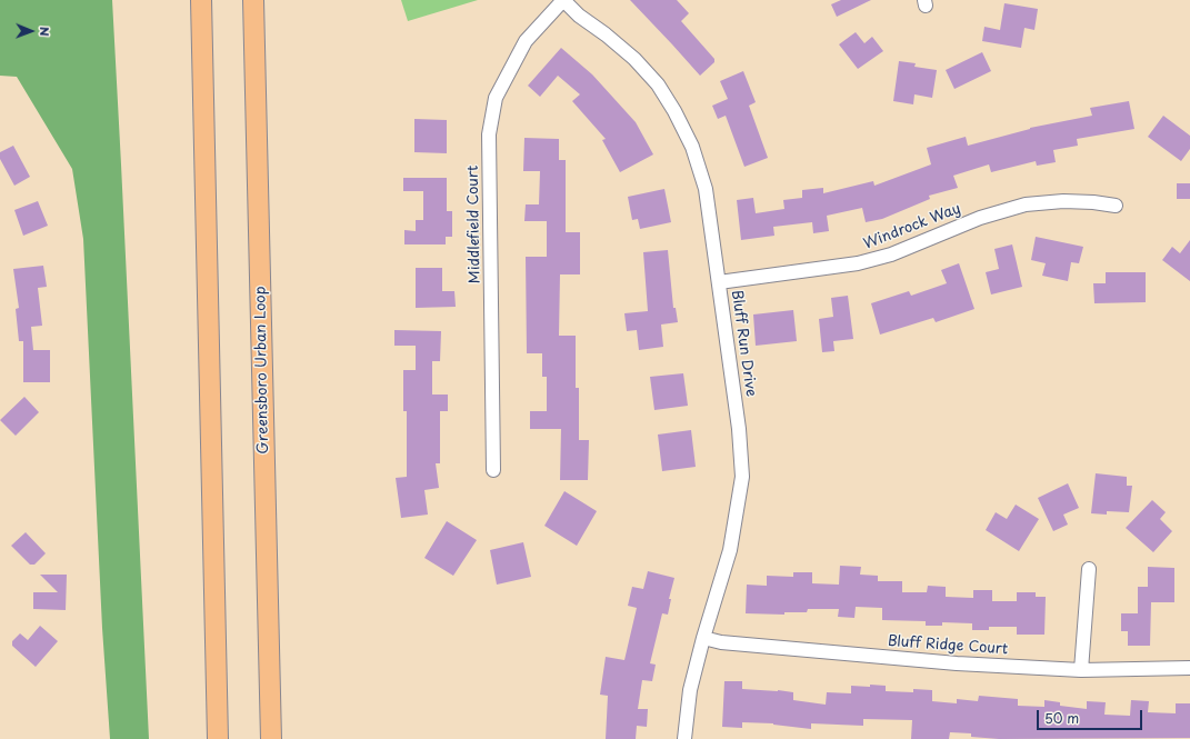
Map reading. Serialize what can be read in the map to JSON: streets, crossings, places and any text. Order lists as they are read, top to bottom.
{
  "streets": {
    "highway": ["Greensboro Urban Loop"],
    "street": [
      "Middlefield Court",
      "Windrock Way",
      "Bluff Run Drive",
      "Bluff Ridge Court"
    ]
  },
  "crossings": [
    ["Middlefield Court", "Bluff Run Drive"],
    ["Windrock Way", "Bluff Run Drive"],
    ["Bluff Run Drive", "Bluff Ridge Court"]
  ],
  "scale_bar": "50 m",
  "north": "right"
}
